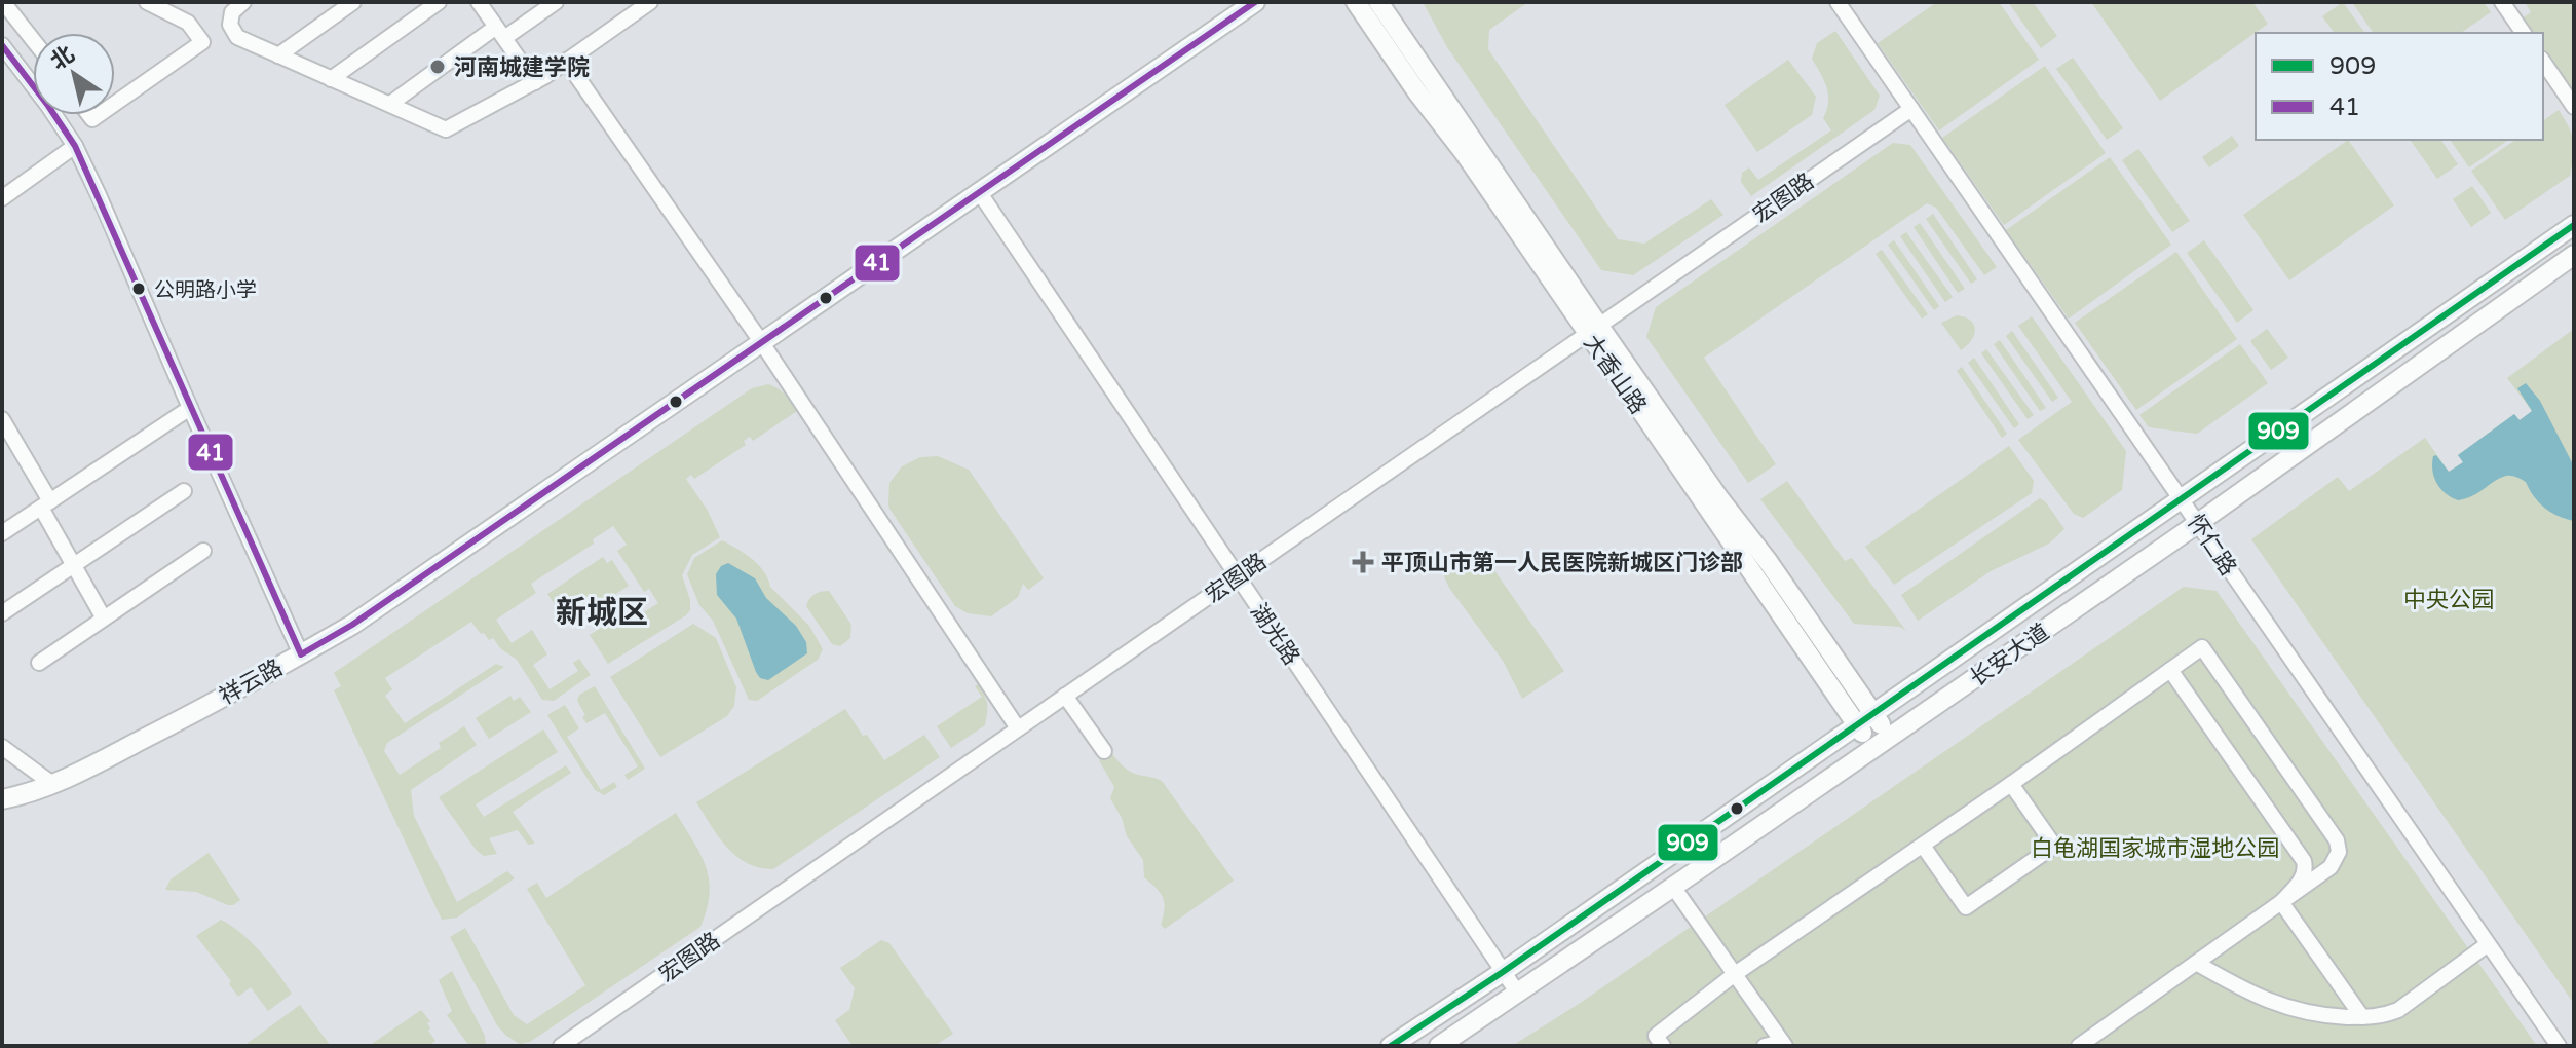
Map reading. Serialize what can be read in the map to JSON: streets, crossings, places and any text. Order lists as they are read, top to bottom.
{
  "streets": {
    "main road": ["大香山路", "长安大道", "祥云路"],
    "street": ["宏图路", "怀仁路", "湖光路"]
  },
  "crossings": [
    ["宏图路", "大香山路"],
    ["宏图路", "怀仁路"],
    ["宏图路", "湖光路"],
    ["大香山路", "长安大道"],
    ["怀仁路", "长安大道"],
    ["湖光路", "长安大道"],
    ["湖光路", "祥云路"]
  ],
  "districts": ["新城区"],
  "parks": ["中央公园", "白龟湖国家城市湿地公园"],
  "places": {
    "other": ["河南城建学院", "公明路小学"],
    "health": ["平顶山市第一人民医院新城区门诊部"]
  },
  "lines": ["transit line 41", "transit line 909"],
  "legend": ["909", "41"],
  "north": "top left"
}
